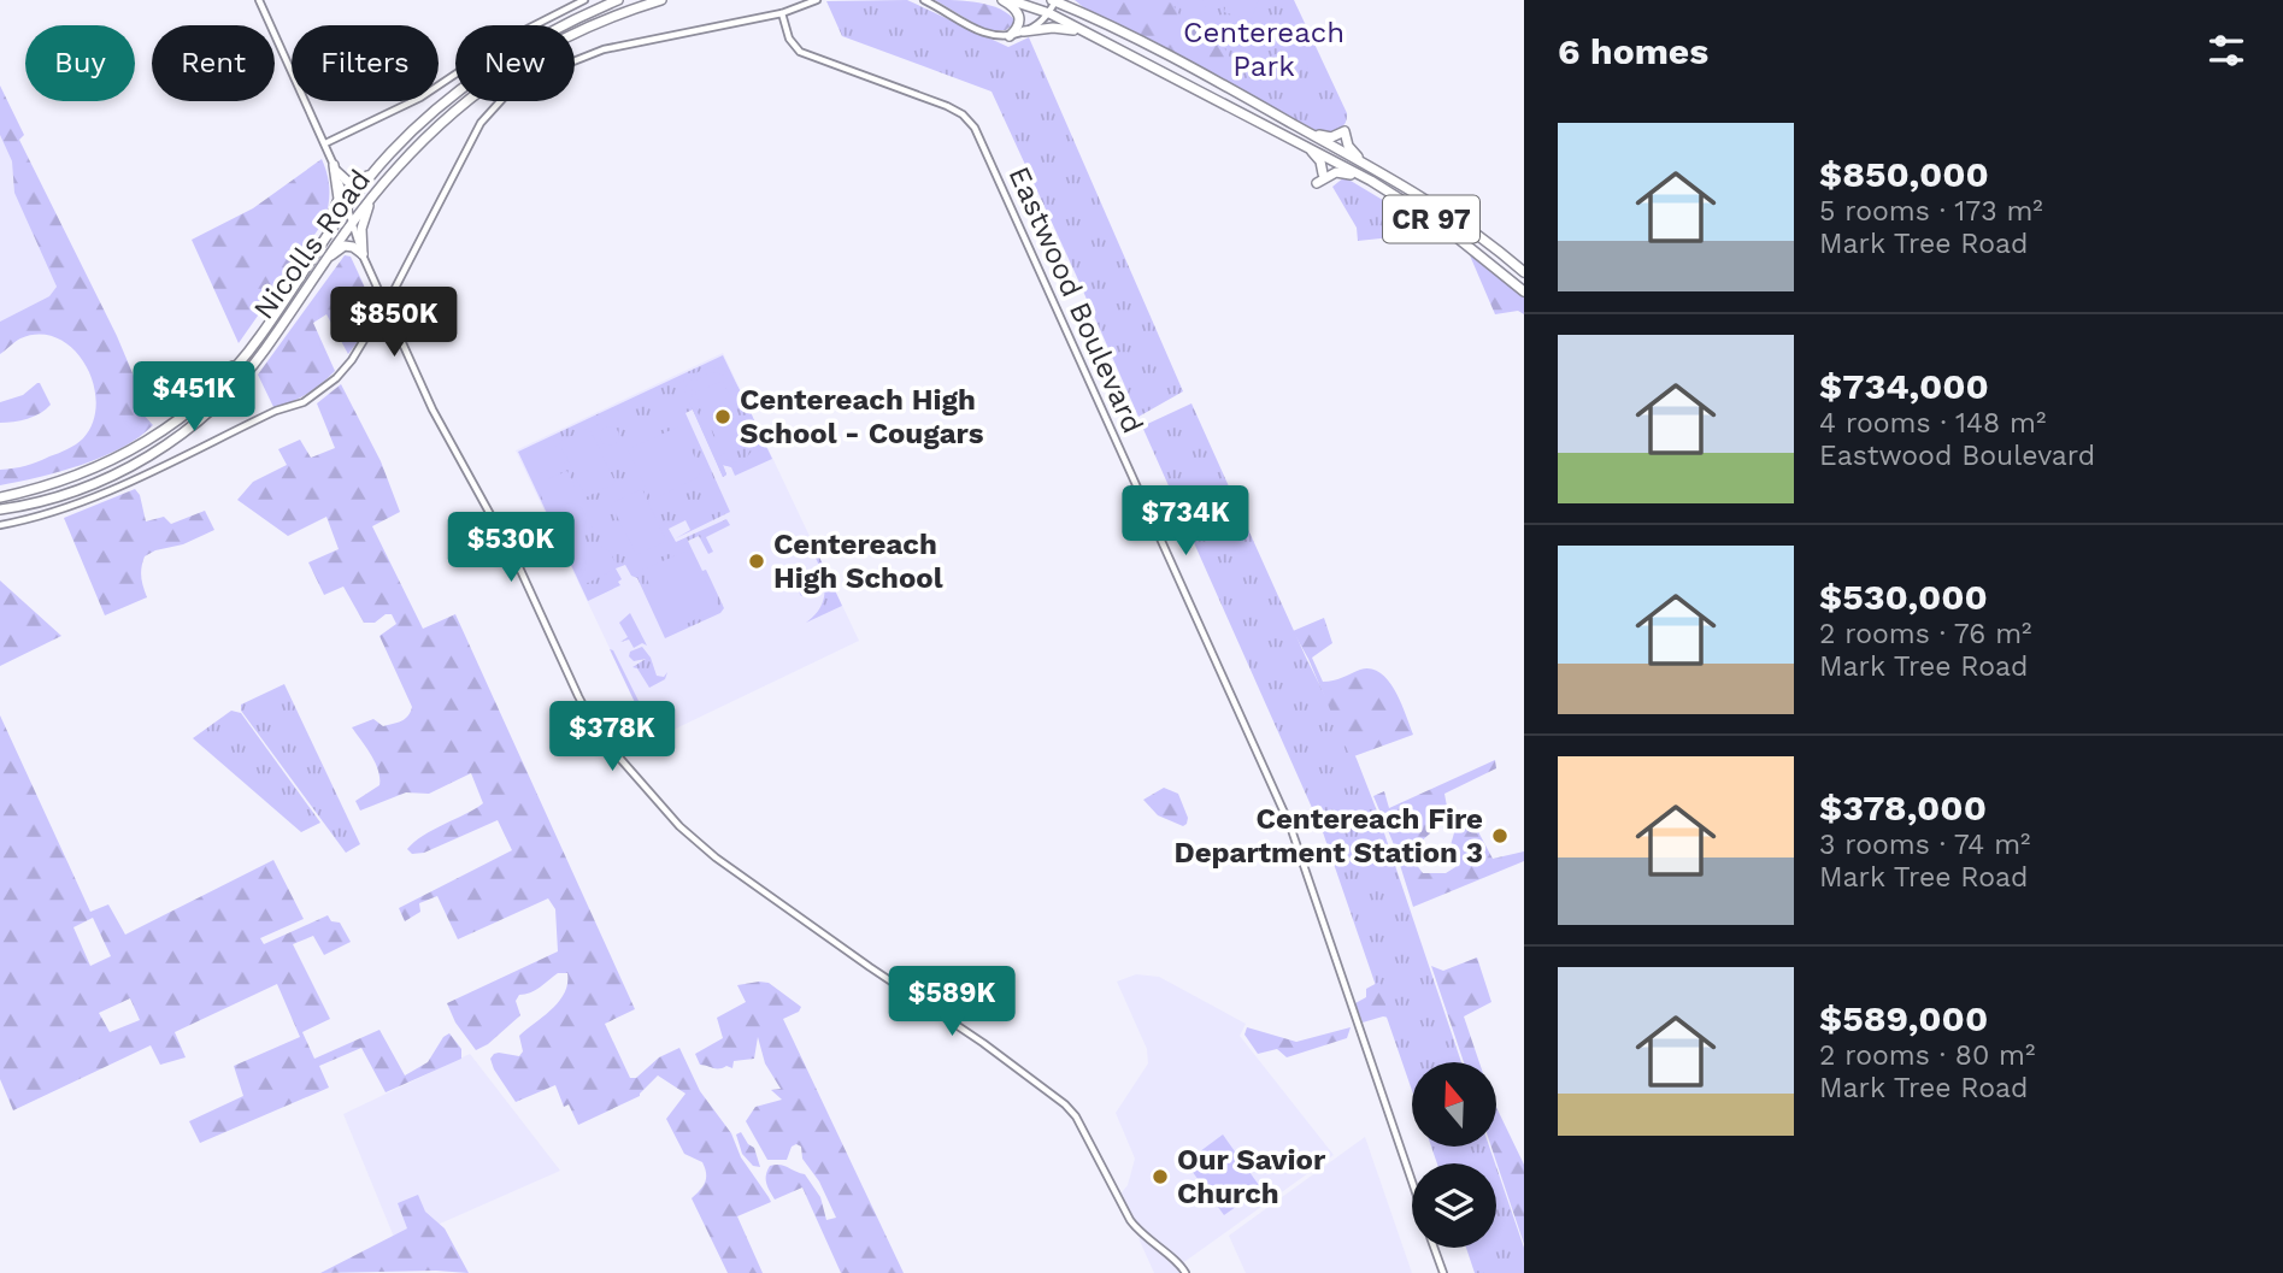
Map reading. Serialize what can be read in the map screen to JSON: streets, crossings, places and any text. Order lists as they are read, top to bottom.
{
  "streets": {
    "highway": ["CR 97", "Nicolls Road"],
    "street": ["Eastwood Boulevard"]
  },
  "parks": ["Centereach Park"],
  "places": [
    "Centereach High School - Cougars",
    "Centereach High School",
    "Centereach Fire Department Station 3",
    "Our Savior Church"
  ],
  "north": "top",
  "page": {
    "heading": "6 homes",
    "chip": [
      "Buy",
      "Rent",
      "Filters",
      "New"
    ],
    "list": [
      {
        "name": "$850,000",
        "note": "5 rooms · 173 m² · Mark Tree Road"
      },
      {
        "name": "$734,000",
        "note": "4 rooms · 148 m² · Eastwood Boulevard"
      },
      {
        "name": "$530,000",
        "note": "2 rooms · 76 m² · Mark Tree Road"
      },
      {
        "name": "$378,000",
        "note": "3 rooms · 74 m² · Mark Tree Road"
      },
      {
        "name": "$589,000",
        "note": "2 rooms · 80 m² · Mark Tree Road"
      }
    ],
    "price": [
      "$850K",
      "$451K",
      "$734K",
      "$530K",
      "$378K",
      "$589K"
    ]
  }
}
